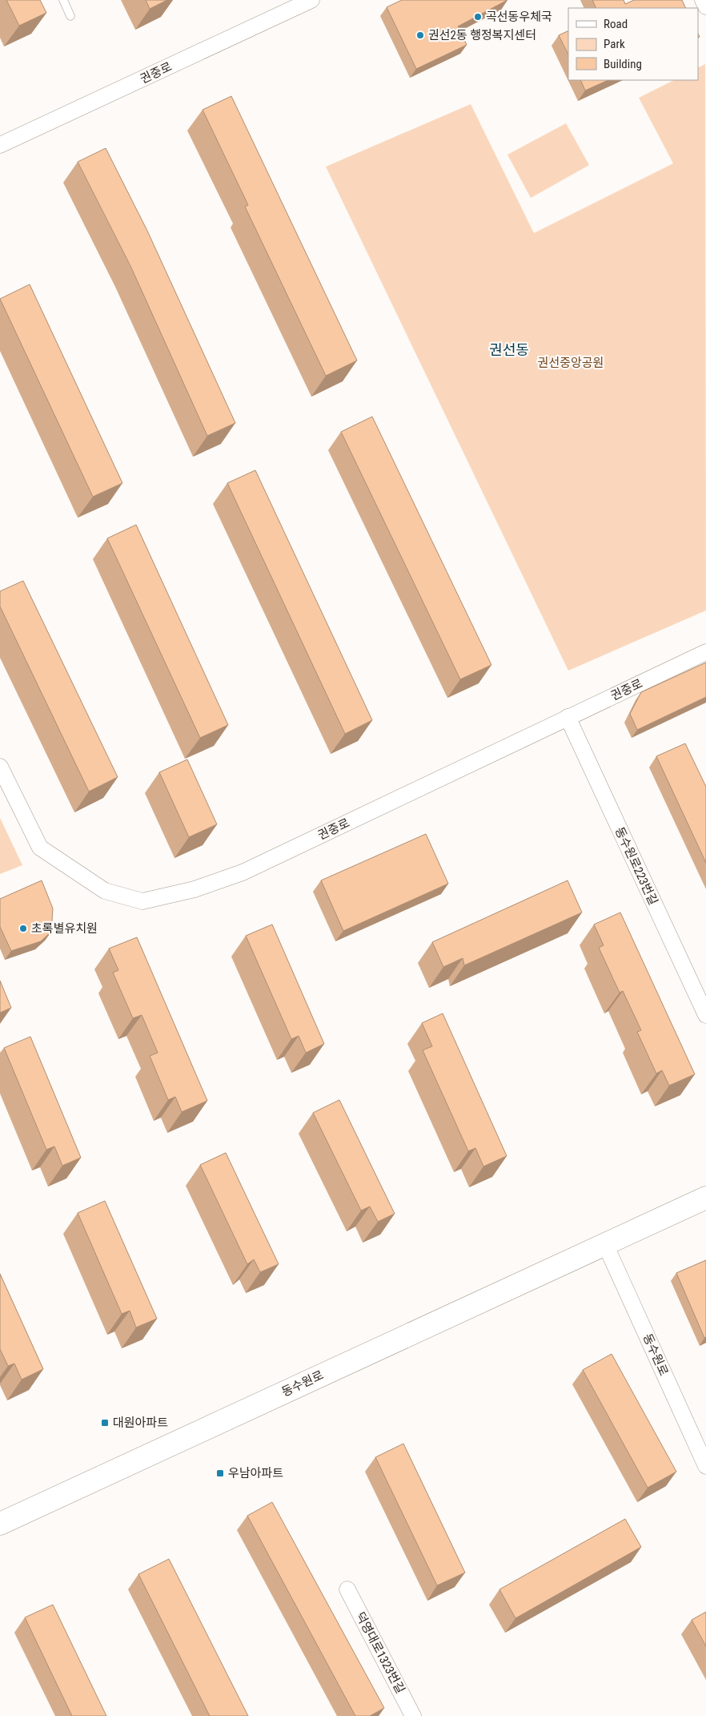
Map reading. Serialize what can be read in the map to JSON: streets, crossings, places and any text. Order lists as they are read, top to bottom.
{
  "streets": {
    "main road": ["동수원로"],
    "street": ["권중로", "동수원로223번길", "덕영대로1323번길"]
  },
  "crossings": [
    ["권중로", "동수원로223번길"]
  ],
  "districts": ["권선동"],
  "parks": ["권선중앙공원"],
  "places": {
    "other": ["곡선동우체국", "권선2동 행정복지센터", "초록별유치원"],
    "transit": ["대원아파트", "우남아파트"]
  },
  "legend": ["Road", "Park", "Building"]
}
